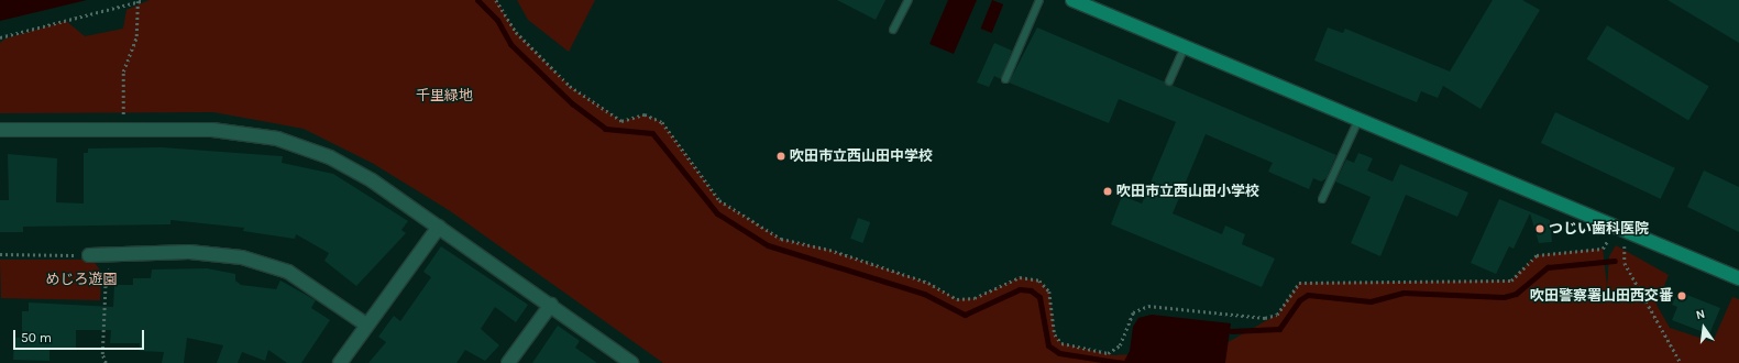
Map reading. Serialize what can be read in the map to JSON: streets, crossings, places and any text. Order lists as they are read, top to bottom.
{
  "parks": ["千里緑地", "めじろ遊園"],
  "places": [
    "吹田市立西山田中学校",
    "吹田市立西山田小学校",
    "つじい歯科医院",
    "吹田警察署山田西交番"
  ],
  "scale_bar": "50 m",
  "north": "top"
}
